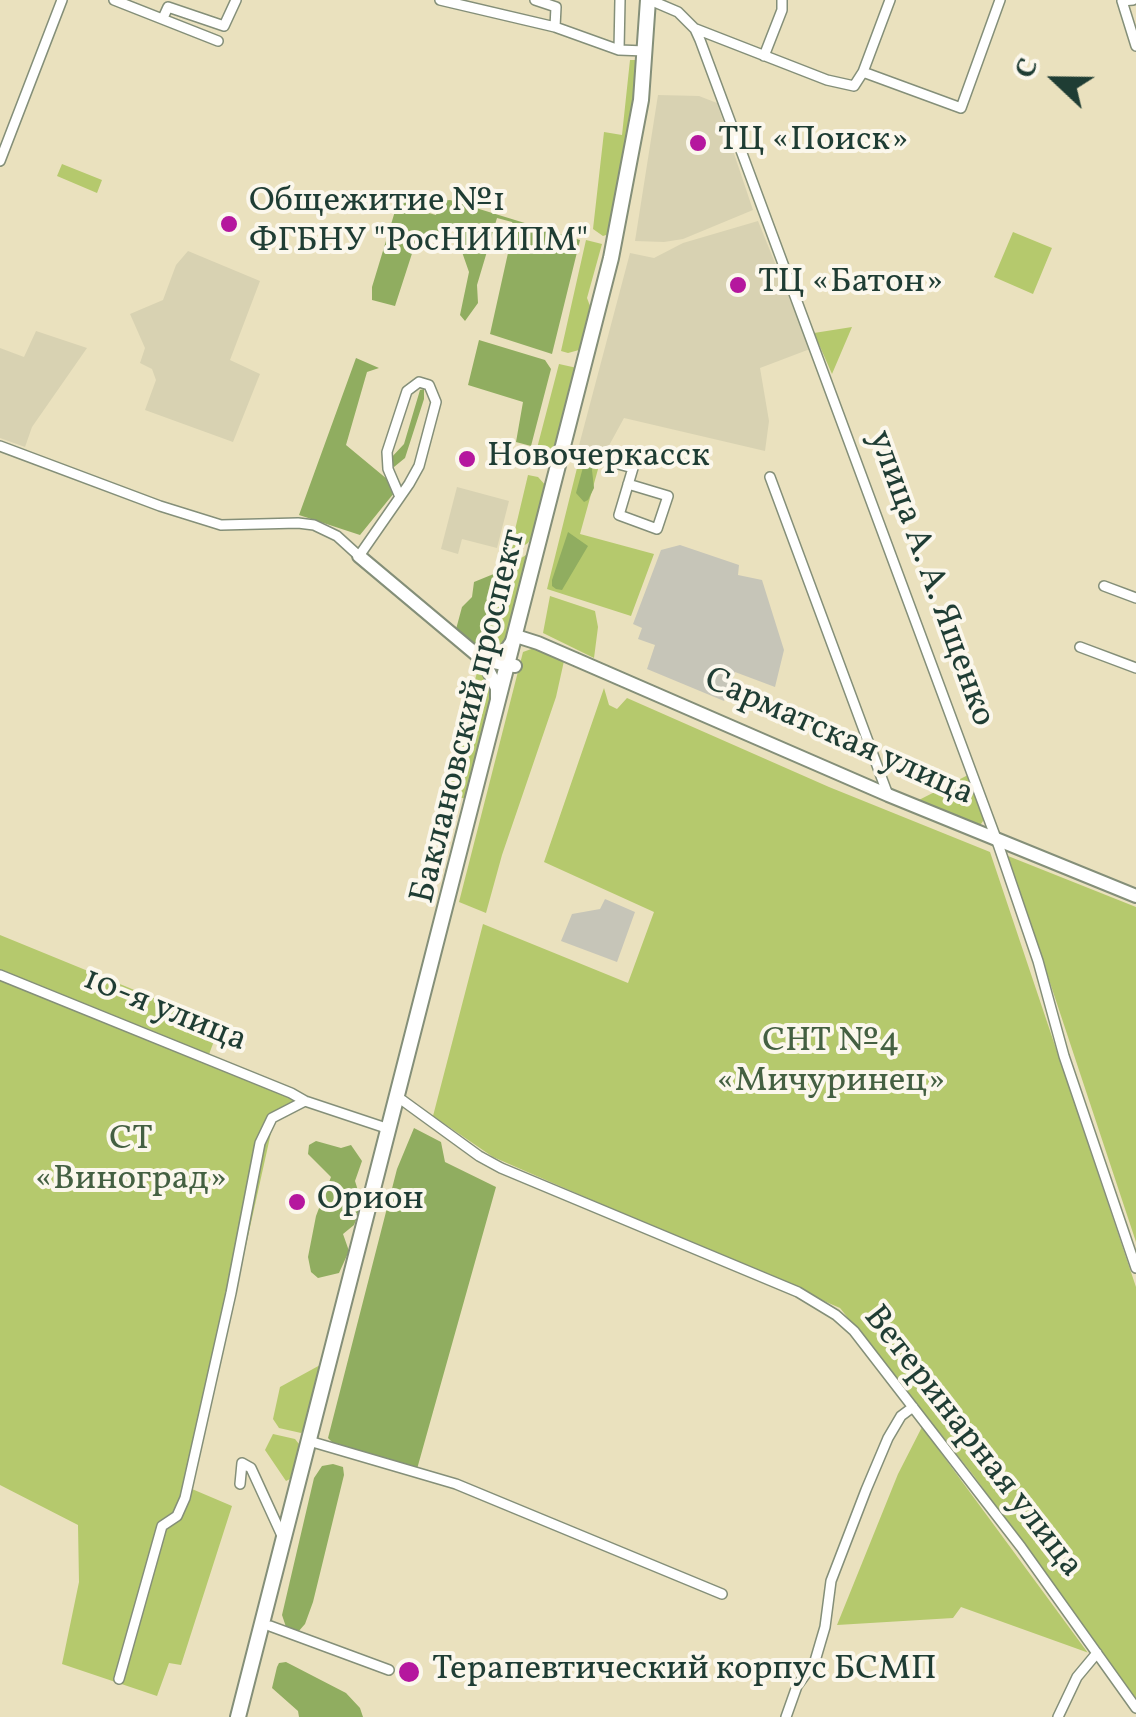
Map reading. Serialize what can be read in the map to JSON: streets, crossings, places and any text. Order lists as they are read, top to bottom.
{
  "streets": {
    "main road": ["Баклановский проспект", "Сарматская улица"],
    "street": ["улица А. А. Ященко", "10-я улица", "Ветеринарная улица"]
  },
  "crossings": [
    ["улица А. А. Ященко", "Сарматская улица"],
    ["Баклановский проспект", "Сарматская улица"],
    ["Баклановский проспект", "10-я улица"],
    ["Баклановский проспект", "Ветеринарная улица"]
  ],
  "parks": ["СНТ №4 «Мичуринец»", "СТ «Виноград»"],
  "places": [
    "ТЦ «Поиск»",
    "Общежитие №1 ФГБНУ \"РосНИИПМ\"",
    "ТЦ «Батон»",
    "Новочеркасск",
    "Орион",
    "Терапевтический корпус БСМП"
  ],
  "north": "left"
}
